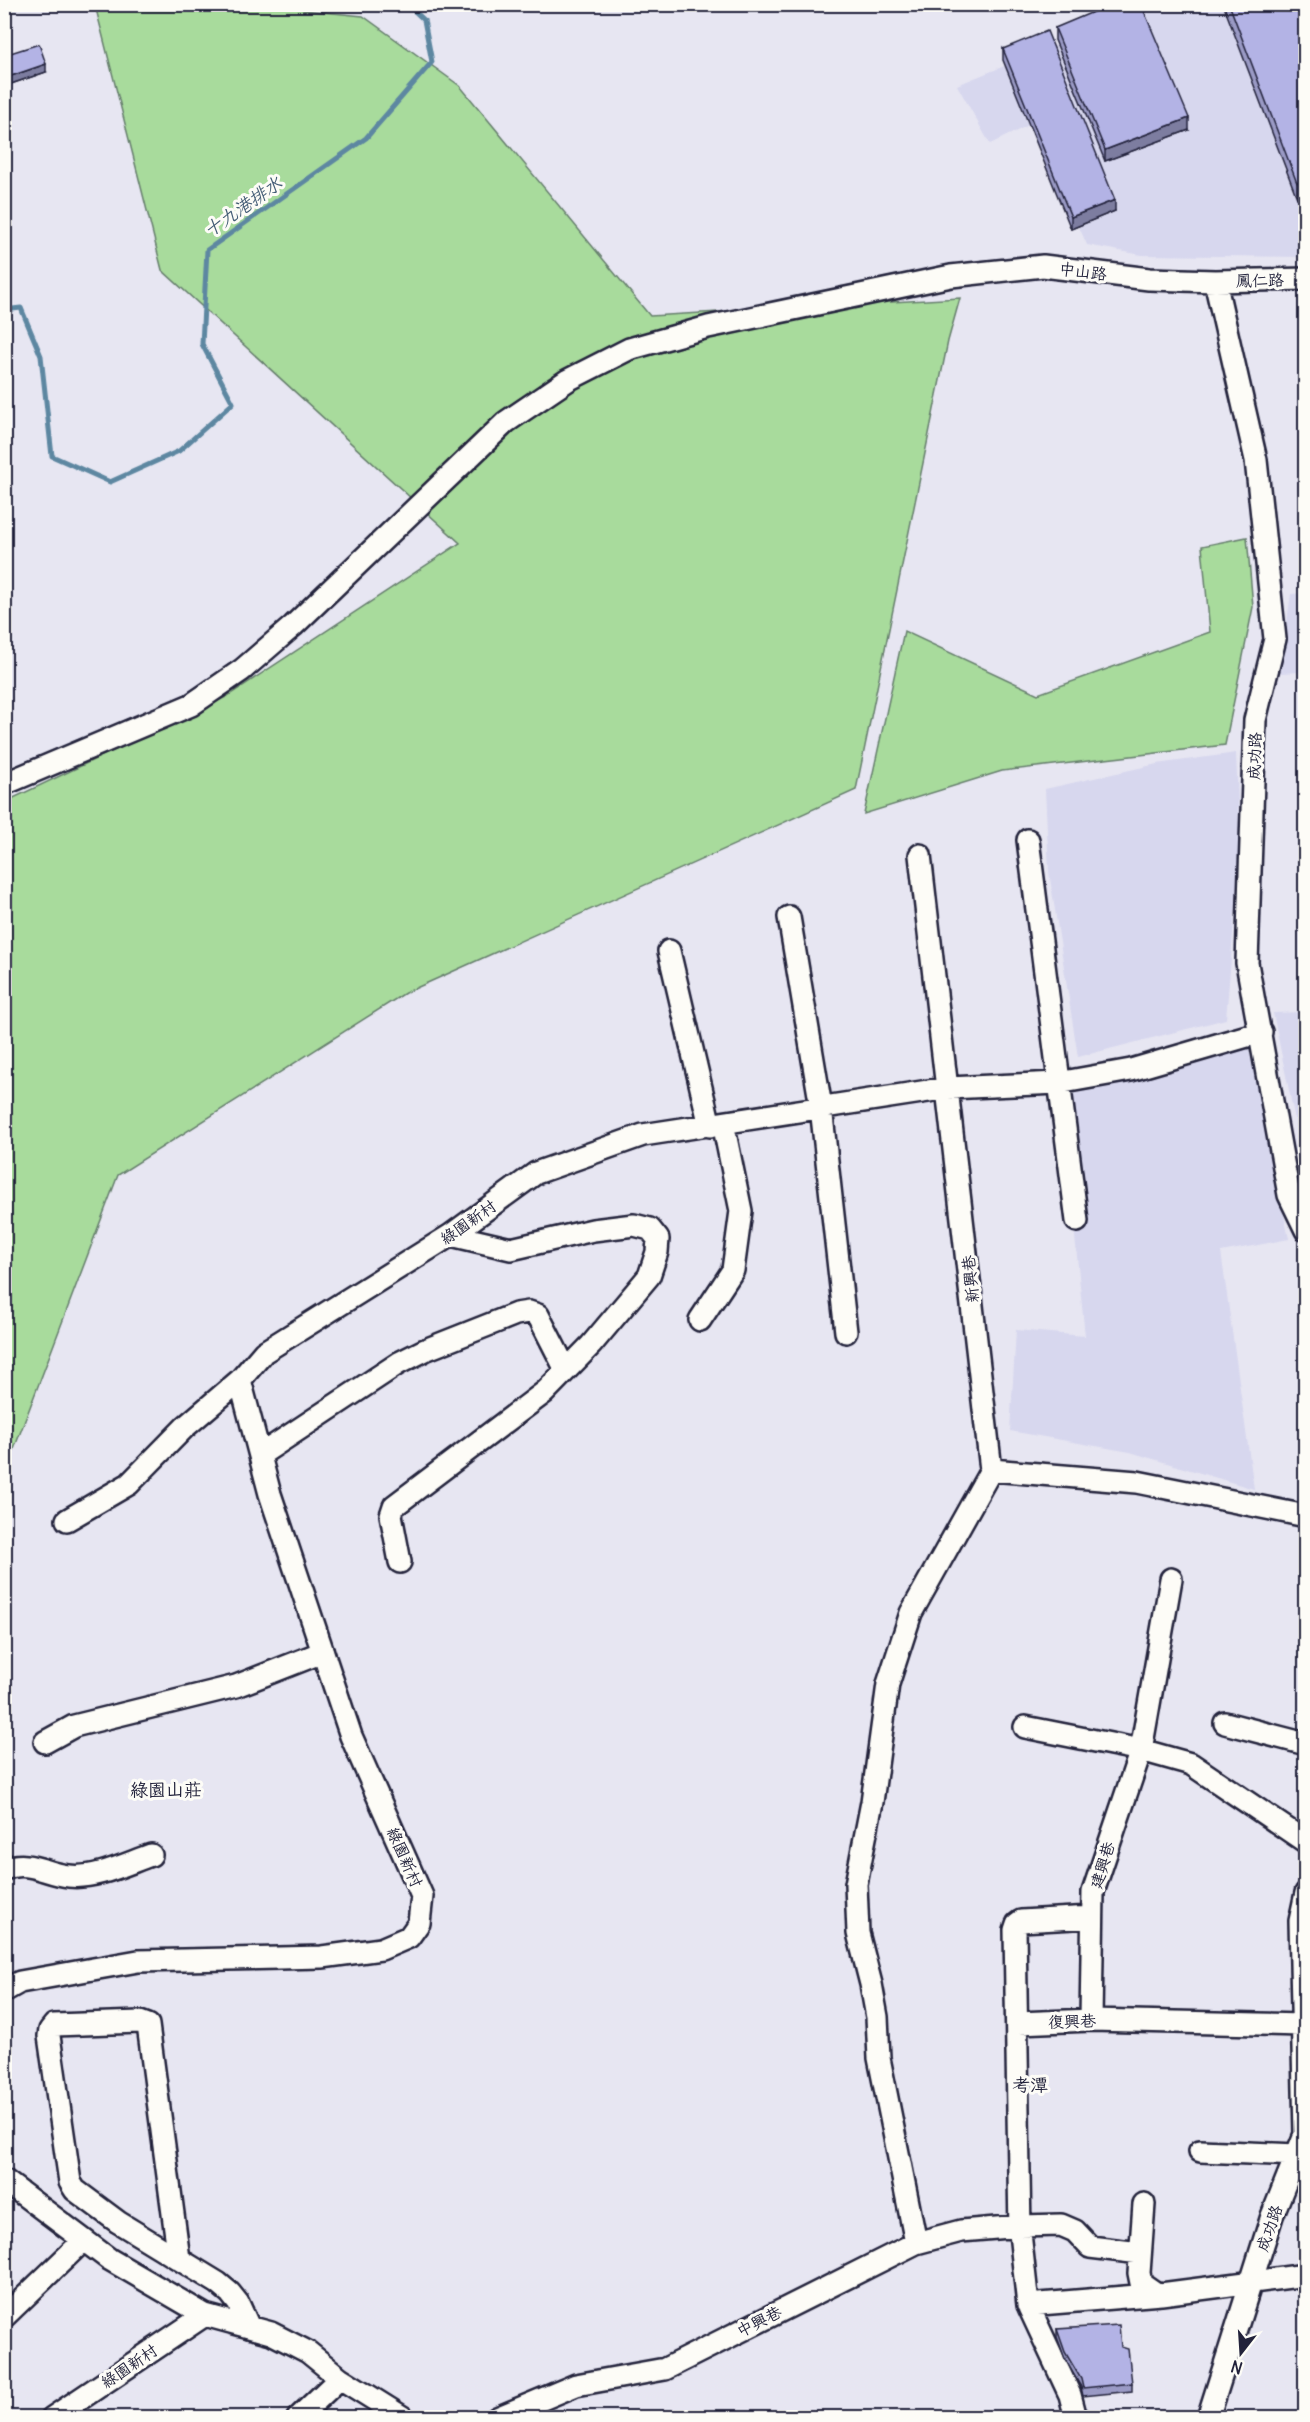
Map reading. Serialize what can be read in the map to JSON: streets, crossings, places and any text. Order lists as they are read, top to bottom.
{
  "streets": {
    "street": [
      "中山路",
      "鳳仁路",
      "成功路",
      "綠園新村",
      "新興巷",
      "建興巷",
      "復興巷",
      "中興巷"
    ]
  },
  "crossings": [
    ["中山路", "鳳仁路"],
    ["中山路", "成功路"],
    ["鳳仁路", "成功路"],
    ["成功路", "復興巷"],
    ["建興巷", "復興巷"]
  ],
  "districts": ["綠園山莊", "考潭"],
  "water": ["十九港排水"],
  "north": "bottom"
}
